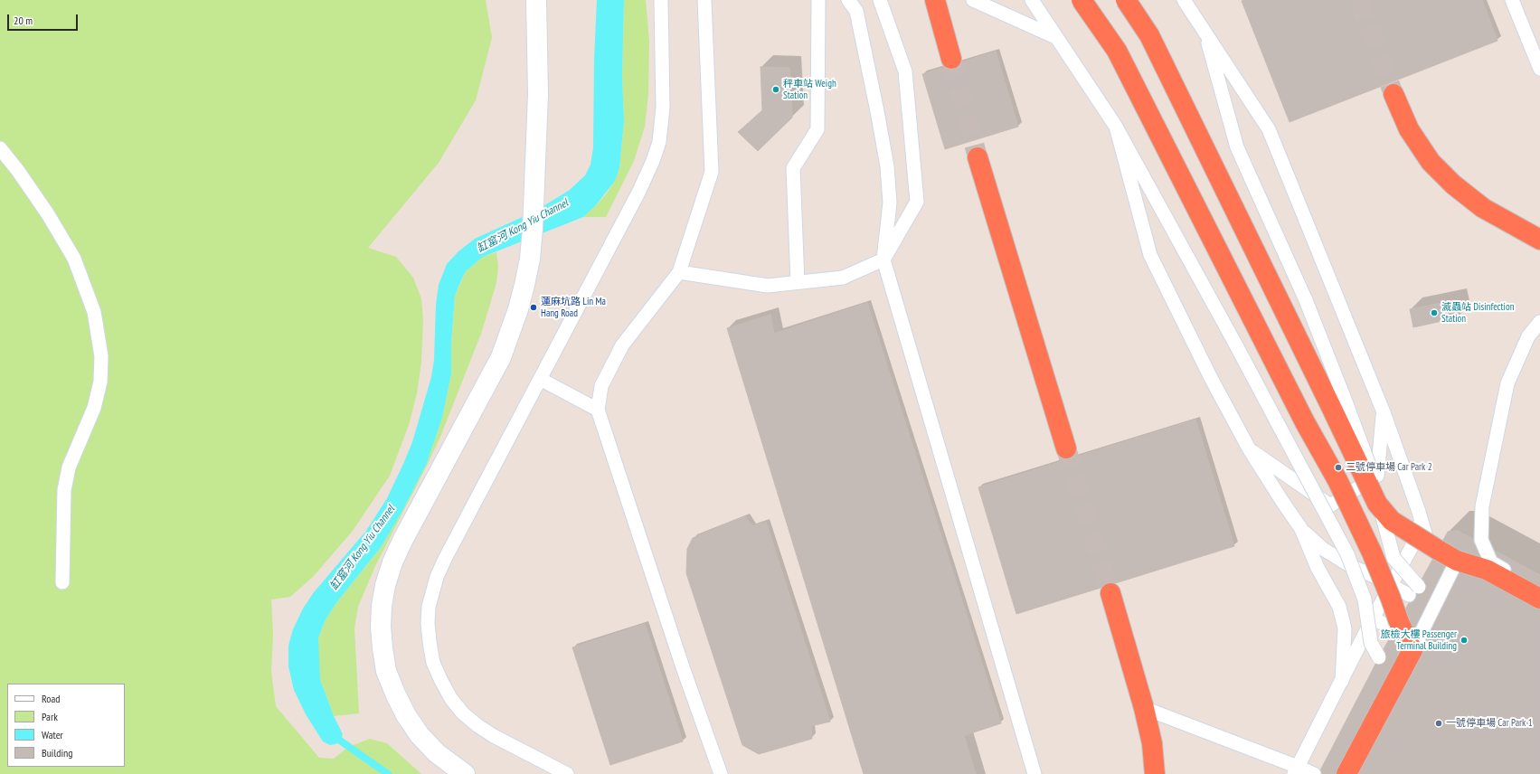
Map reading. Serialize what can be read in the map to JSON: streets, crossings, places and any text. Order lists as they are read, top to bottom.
{
  "water": ["缸窰河 Kong Yiu Channel"],
  "places": [
    "秤車站 Weigh Station",
    "蓮麻坑路 Lin Ma Hang Road",
    "滅蟲站 Disinfection Station",
    "二號停車場 Car Park 2",
    "旅檢大樓 Passenger Terminal Building",
    "一號停車場 Car Park 1"
  ],
  "legend": [
    "Road",
    "Park",
    "Water",
    "Building"
  ],
  "scale_bar": "20 m"
}
